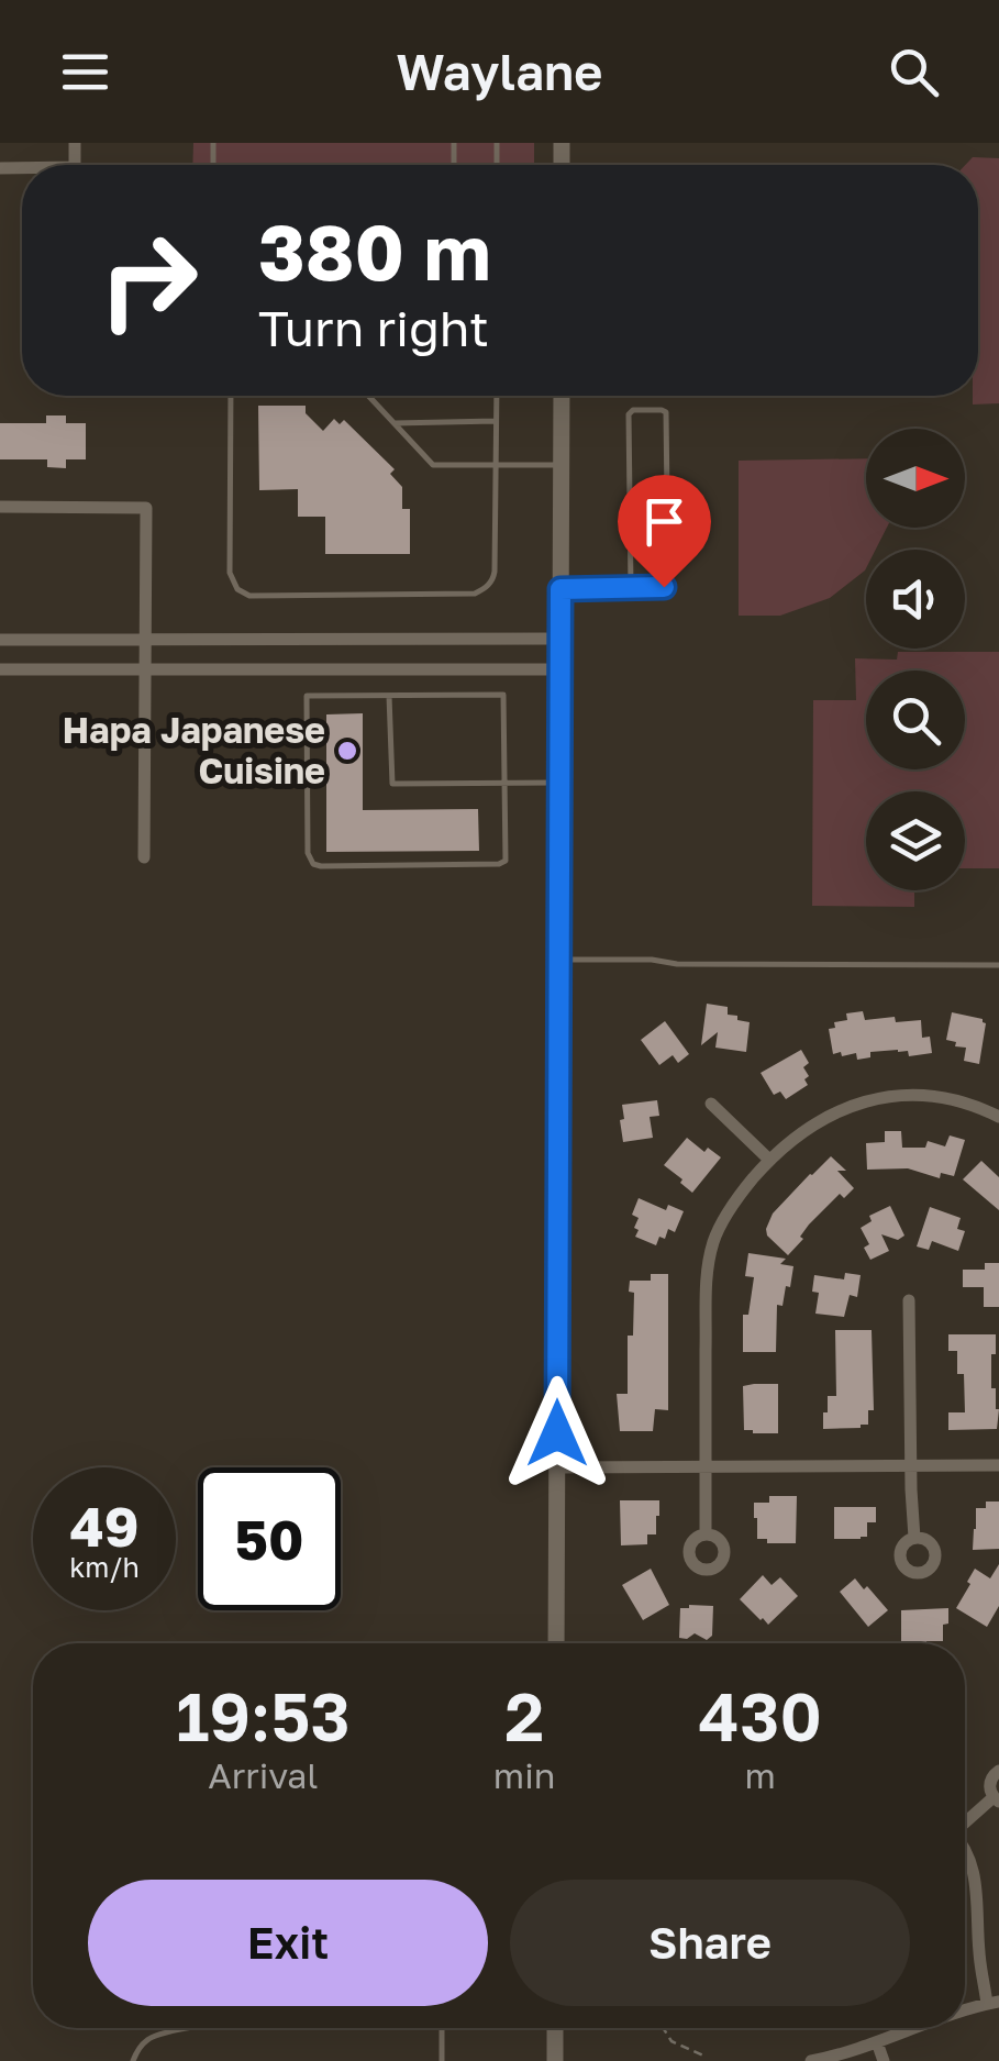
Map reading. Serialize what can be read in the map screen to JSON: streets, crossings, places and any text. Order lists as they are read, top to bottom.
{
  "places": ["Hapa Japanese Cuisine"],
  "north": "right",
  "page": {
    "header": "Waylane",
    "turn": ["380 m", "Turn right"],
    "speed": "49 km/h",
    "limit": "50",
    "eta": [
      "19:53",
      "Arrival",
      "2",
      "min",
      "430",
      "m"
    ],
    "buttons": ["Exit", "Share"]
  }
}
